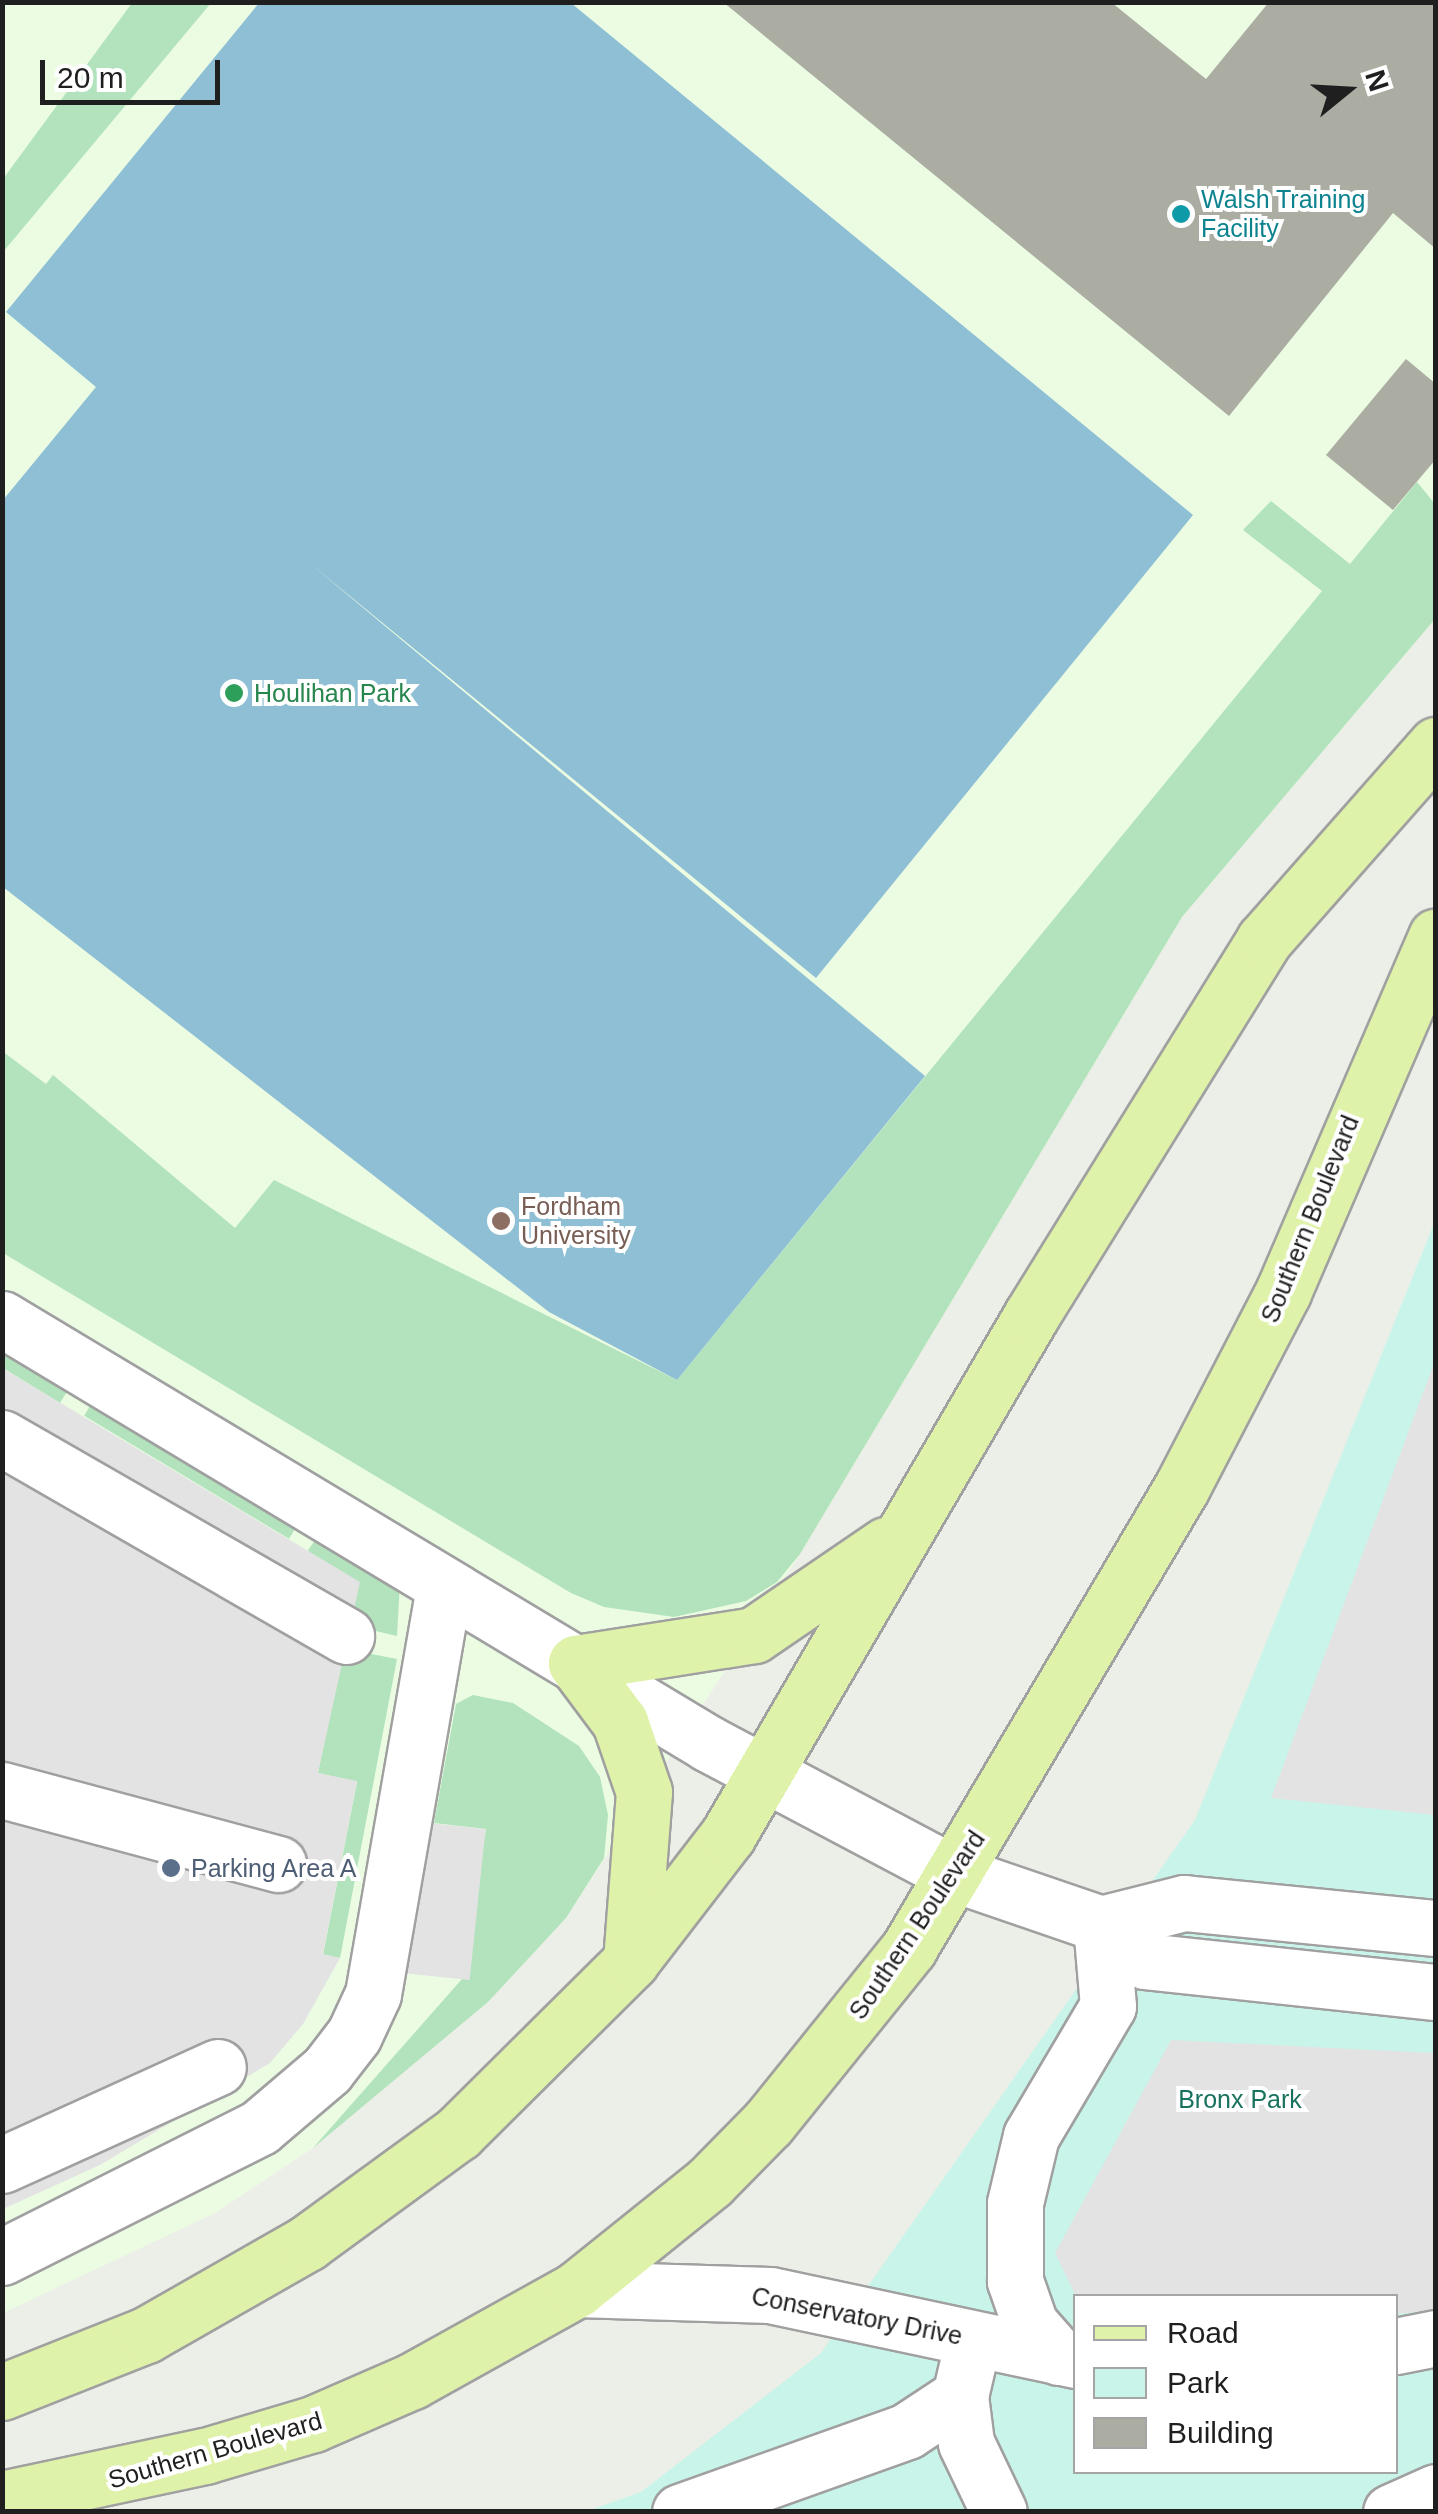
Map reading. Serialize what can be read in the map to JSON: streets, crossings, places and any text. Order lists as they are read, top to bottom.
{
  "streets": {
    "main road": ["Southern Boulevard"],
    "lane": ["Conservatory Drive"]
  },
  "crossings": [
    ["Southern Boulevard", "Conservatory Drive"]
  ],
  "parks": ["Bronx Park"],
  "places": [
    "Walsh Training Facility",
    "Houlihan Park",
    "Fordham University",
    "Parking Area A"
  ],
  "legend": ["Road", "Park", "Building"],
  "scale_bar": "20 m",
  "north": "right"
}
